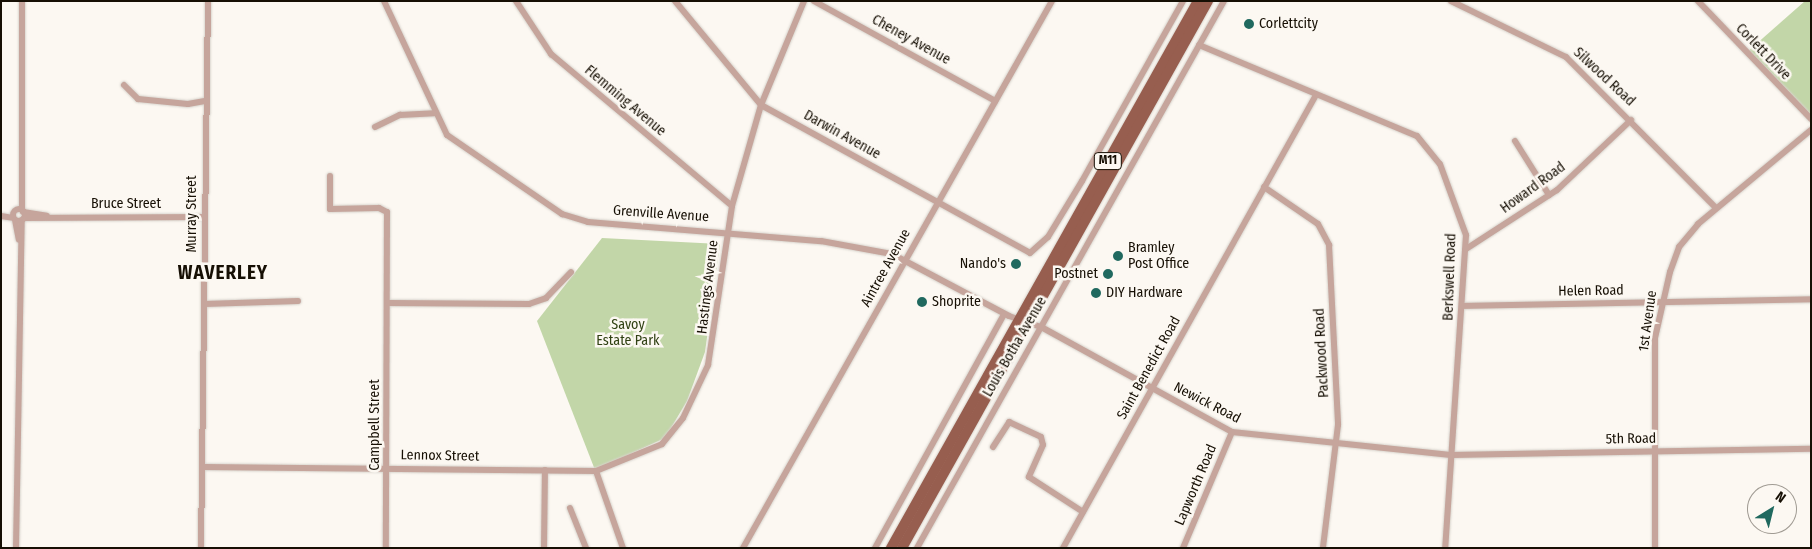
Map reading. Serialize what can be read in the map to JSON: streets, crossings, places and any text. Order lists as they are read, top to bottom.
{
  "streets": {
    "main road": ["M11", "Louis Botha Avenue"],
    "street": [
      "Cheney Avenue",
      "Corlett Drive",
      "Silwood Road",
      "Flemming Avenue",
      "Darwin Avenue",
      "Howard Road",
      "Bruce Street",
      "Murray Street",
      "Grenville Avenue",
      "Aintree Avenue",
      "Berkswell Road",
      "Hastings Avenue",
      "Helen Road",
      "1st Avenue",
      "Packwood Road",
      "Saint Benedict Road",
      "Newick Road",
      "Campbell Street",
      "5th Road",
      "Lennox Street",
      "Lapworth Road"
    ]
  },
  "crossings": [
    ["Cheney Avenue", "Aintree Avenue"],
    ["Silwood Road", "Howard Road"],
    ["Silwood Road", "1st Avenue"],
    ["Flemming Avenue", "Hastings Avenue"],
    ["Darwin Avenue", "Aintree Avenue"],
    ["Darwin Avenue", "Hastings Avenue"],
    ["Howard Road", "Berkswell Road"],
    ["Bruce Street", "Murray Street"],
    ["Murray Street", "Lennox Street"],
    ["Grenville Avenue", "Aintree Avenue"],
    ["Grenville Avenue", "Hastings Avenue"],
    ["Grenville Avenue", "Louis Botha Avenue"],
    ["Grenville Avenue", "Newick Road"],
    ["Berkswell Road", "Helen Road"],
    ["Berkswell Road", "Louis Botha Avenue"],
    ["Berkswell Road", "Saint Benedict Road"],
    ["Berkswell Road", "Newick Road"],
    ["Berkswell Road", "5th Road"],
    ["Hastings Avenue", "Lennox Street"],
    ["Helen Road", "1st Avenue"],
    ["1st Avenue", "5th Road"],
    ["Louis Botha Avenue", "Newick Road"],
    ["Packwood Road", "Saint Benedict Road"],
    ["Packwood Road", "Newick Road"],
    ["Saint Benedict Road", "Newick Road"],
    ["Newick Road", "5th Road"],
    ["Newick Road", "Lapworth Road"],
    ["Campbell Street", "Lennox Street"]
  ],
  "districts": ["WAVERLEY"],
  "parks": ["Savoy Estate Park"],
  "places": [
    "Corlettcity",
    "Bramley Post Office",
    "Nando's",
    "Postnet",
    "DIY Hardware",
    "Shoprite"
  ],
  "north": "top right"
}
